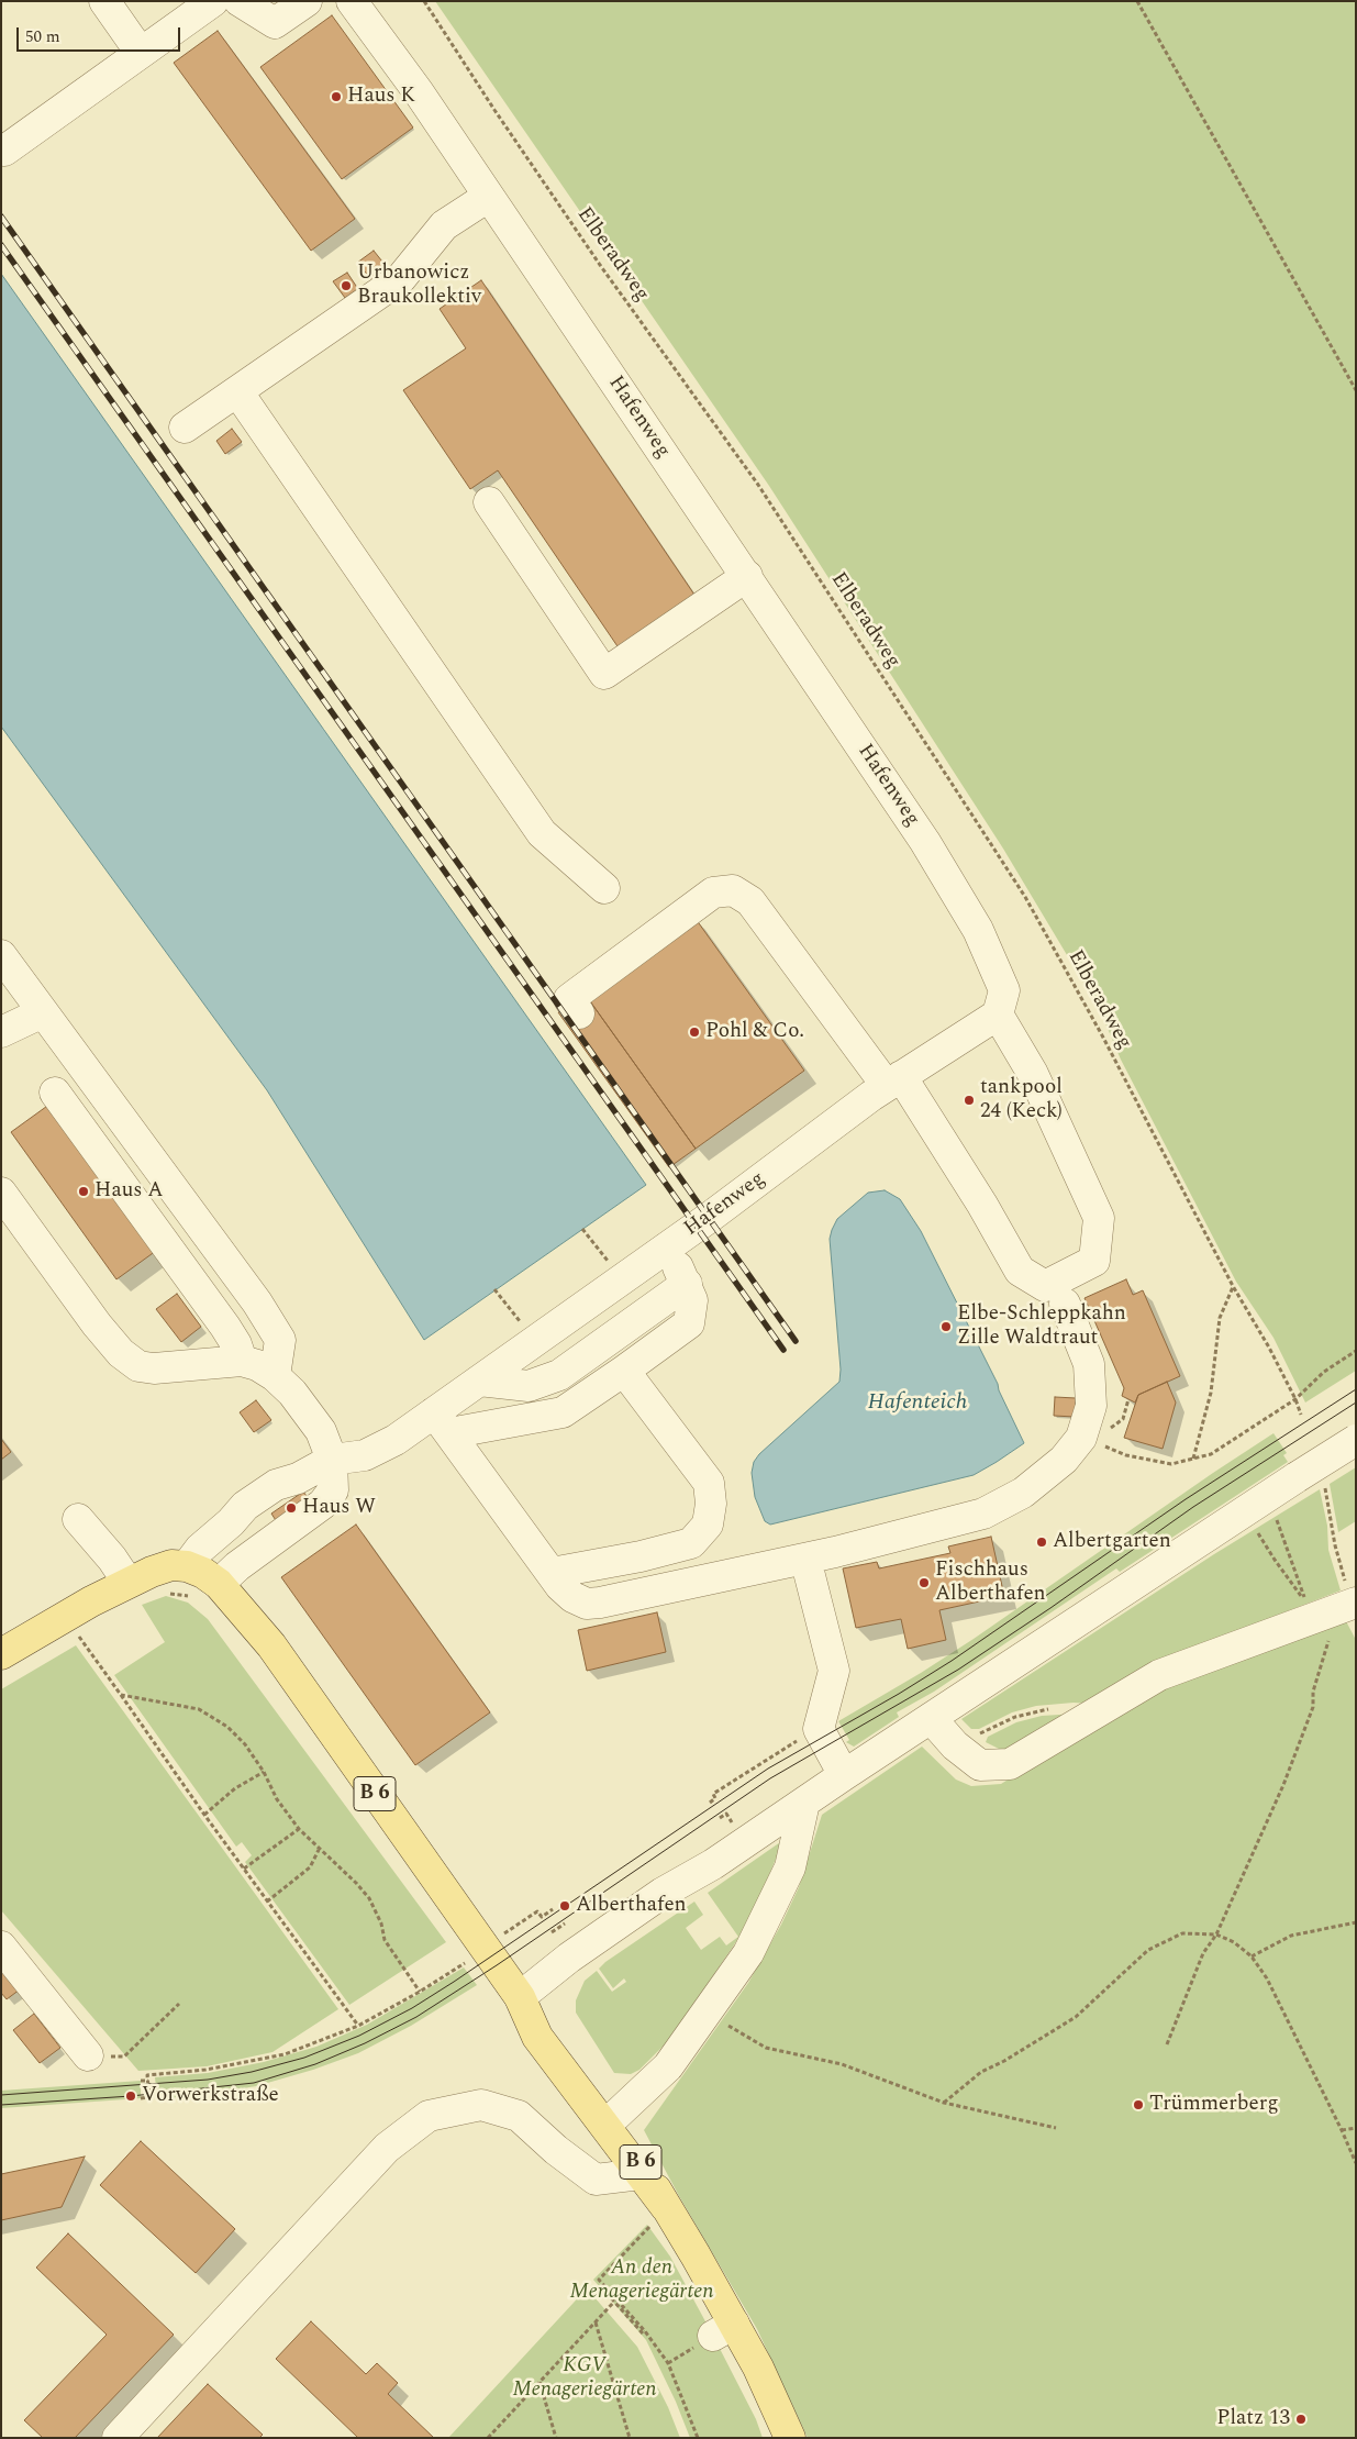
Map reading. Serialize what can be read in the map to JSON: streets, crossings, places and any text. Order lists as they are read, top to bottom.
{
  "streets": {
    "main road": ["B 6"],
    "street": ["Hafenweg"],
    "path": ["Elberadweg"]
  },
  "water": ["Hafenteich"],
  "parks": ["An den Menageriegärten", "KGV Menageriegärten"],
  "places": [
    "Haus K",
    "Urbanowicz Braukollektiv",
    "Pohl & Co.",
    "tankpool 24 (Keck)",
    "Haus A",
    "Elbe-Schleppkahn Zille Waldtraut",
    "Haus W",
    "Albertgarten",
    "Fischhaus Alberthafen",
    "Alberthafen",
    "Vorwerkstraße",
    "Trümmerberg",
    "Platz 13"
  ],
  "scale_bar": "50 m"
}
